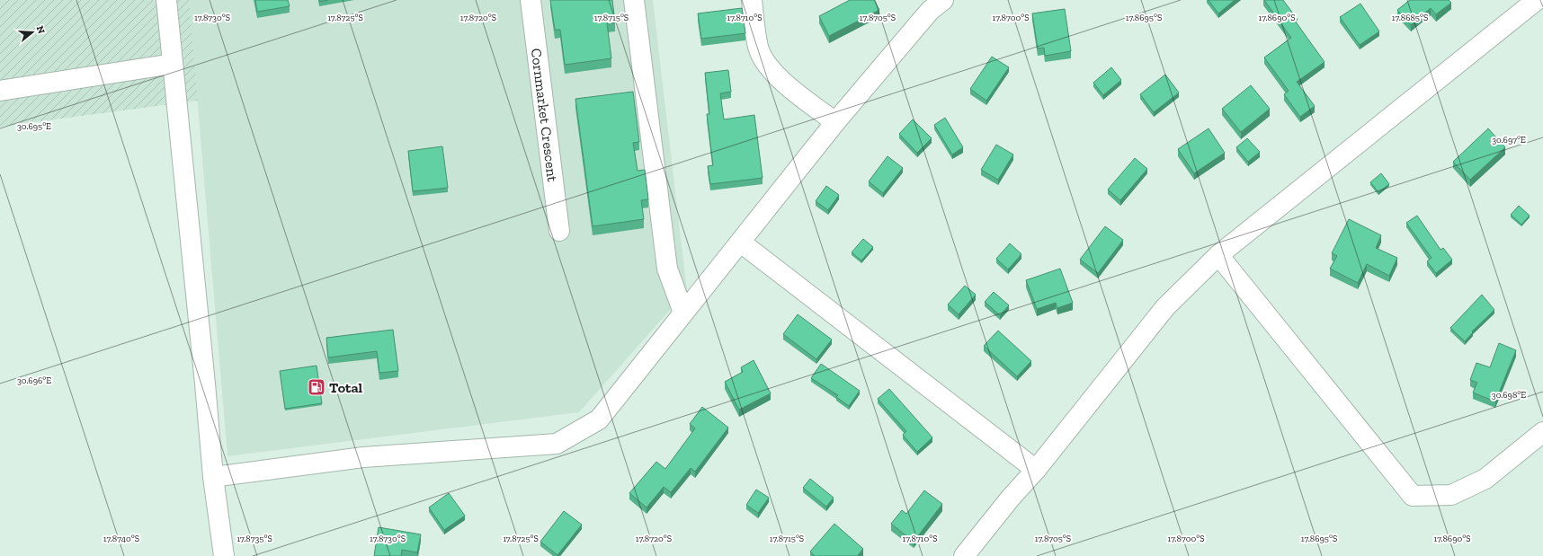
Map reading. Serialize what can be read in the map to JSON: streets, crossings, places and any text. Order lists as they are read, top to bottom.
{
  "streets": {
    "street": ["Cornmarket Crescent"]
  },
  "places": {
    "fuel station": ["Total"]
  },
  "north": "right",
  "coordinates": [
    "17.8730°S",
    "17.8725°S",
    "17.8720°S",
    "17.8715°S",
    "17.8710°S",
    "17.8705°S",
    "17.8700°S",
    "17.8695°S",
    "17.8690°S",
    "17.8685°S",
    "30.695°E",
    "30.697°E",
    "30.696°E",
    "30.698°E",
    "17.8740°S",
    "17.8735°S"
  ]
}
